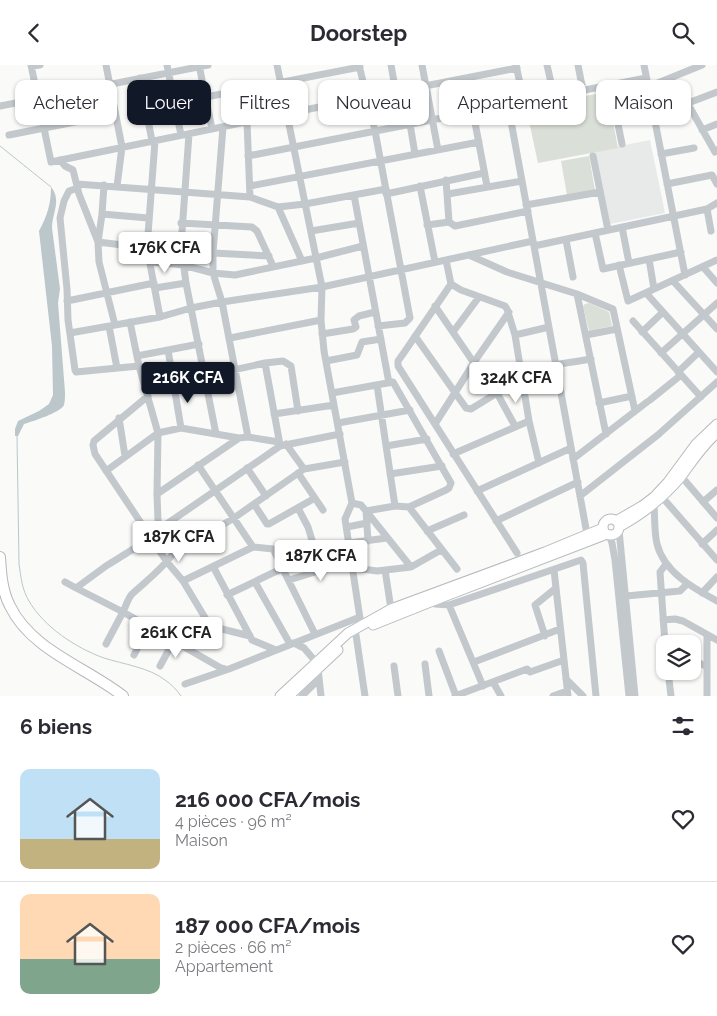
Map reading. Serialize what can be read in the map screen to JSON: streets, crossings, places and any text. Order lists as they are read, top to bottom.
{
  "page": {
    "header": "Doorstep",
    "chip": [
      "Acheter",
      "Louer",
      "Filtres",
      "Nouveau",
      "Appartement",
      "Maison"
    ],
    "price": [
      "176K CFA",
      "216K CFA",
      "324K CFA",
      "187K CFA",
      "187K CFA",
      "261K CFA"
    ],
    "heading": "6 biens",
    "list": [
      {
        "name": "216 000 CFA/mois",
        "note": "4 pièces · 96 m² · Maison"
      },
      {
        "name": "187 000 CFA/mois",
        "note": "2 pièces · 66 m² · Appartement"
      }
    ]
  }
}
